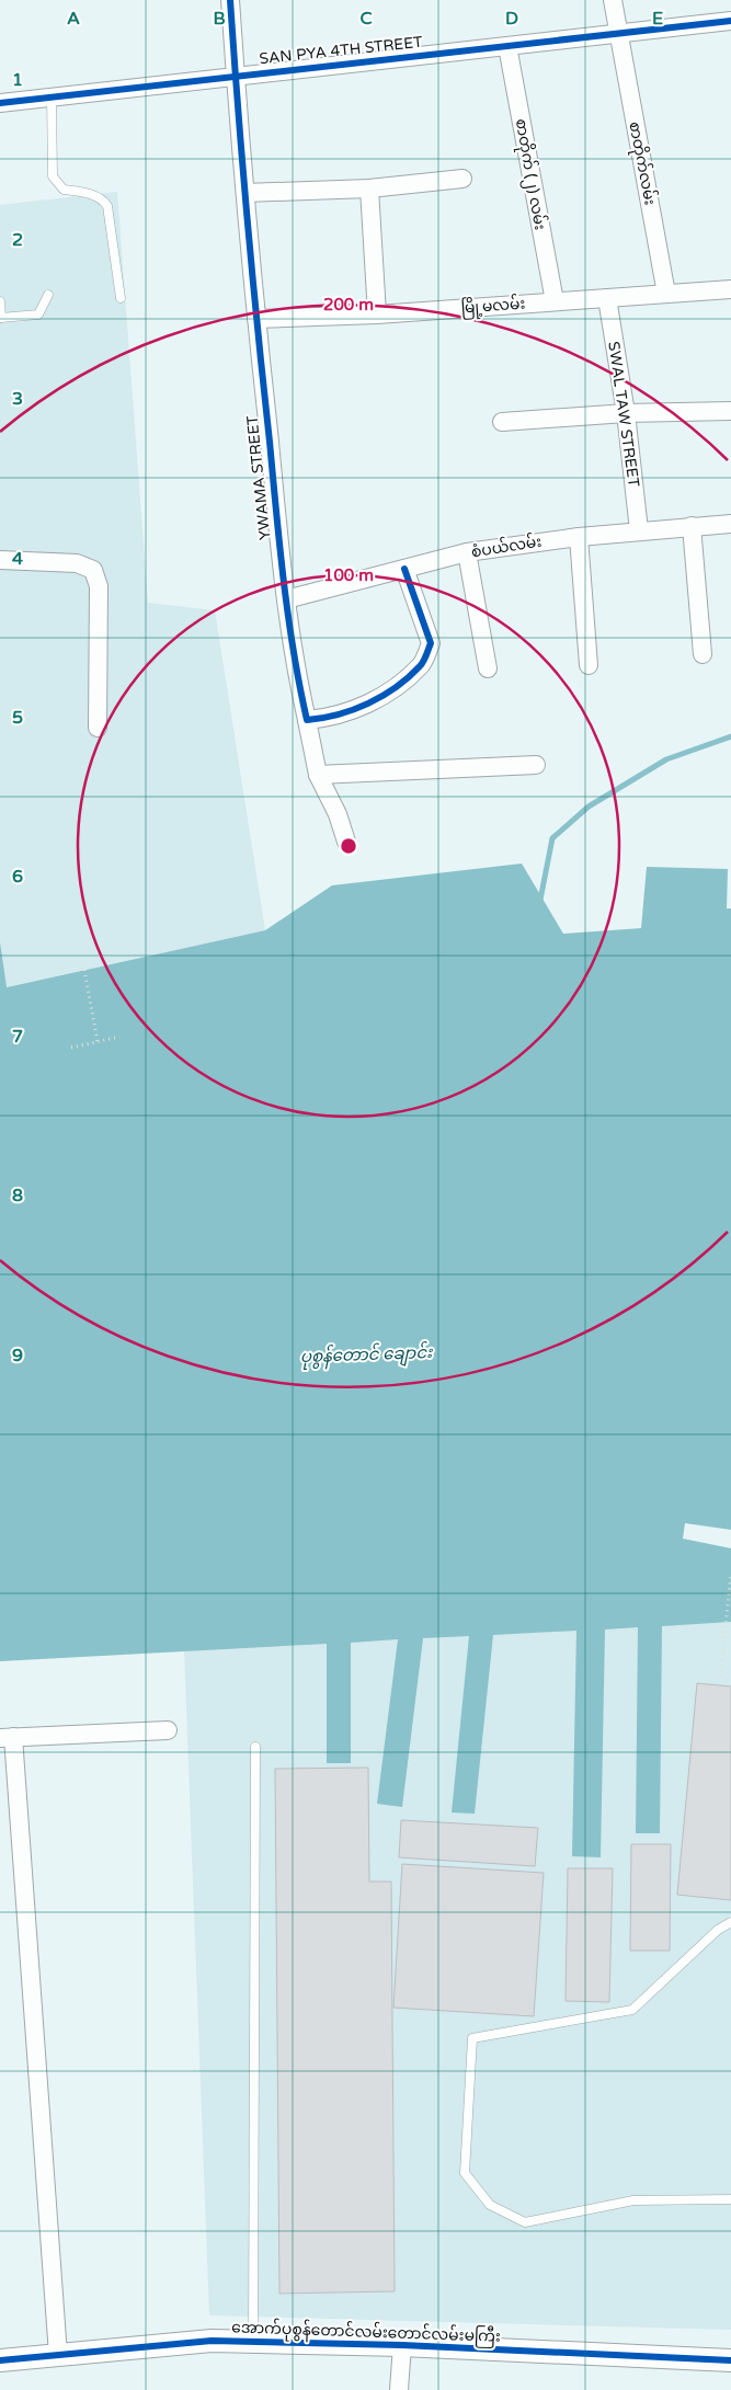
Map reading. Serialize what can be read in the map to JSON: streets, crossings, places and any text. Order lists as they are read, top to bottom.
{
  "streets": {
    "street": [
      "SAN PYA 4TH STREET",
      "စာတိုက်လမ်း",
      "စာတိုက် (၂) လမ်း",
      "မြို့မလမ်း",
      "SWAL TAW STREET",
      "YWAMA STREET",
      "စံပယ်လမ်း",
      "အောက်ပုစွန်တောင်လမ်းတောင်လမ်းမကြီး"
    ]
  },
  "crossings": [
    ["SAN PYA 4TH STREET", "စာတိုက်လမ်း"],
    ["SAN PYA 4TH STREET", "စာတိုက် (၂) လမ်း"],
    ["SAN PYA 4TH STREET", "YWAMA STREET"],
    ["စာတိုက်လမ်း", "မြို့မလမ်း"],
    ["စာတိုက် (၂) လမ်း", "မြို့မလမ်း"],
    ["မြို့မလမ်း", "SWAL TAW STREET"],
    ["မြို့မလမ်း", "YWAMA STREET"],
    ["SWAL TAW STREET", "စံပယ်လမ်း"],
    ["YWAMA STREET", "စံပယ်လမ်း"]
  ],
  "water": ["ပုစွန်တောင် ချောင်း"],
  "grid": {
    "columns": [
      "A",
      "B",
      "C",
      "D",
      "E"
    ],
    "rows": [
      "1",
      "2",
      "3",
      "4",
      "5",
      "6",
      "7",
      "8",
      "9"
    ]
  },
  "rings": ["200 m", "100 m"]
}
